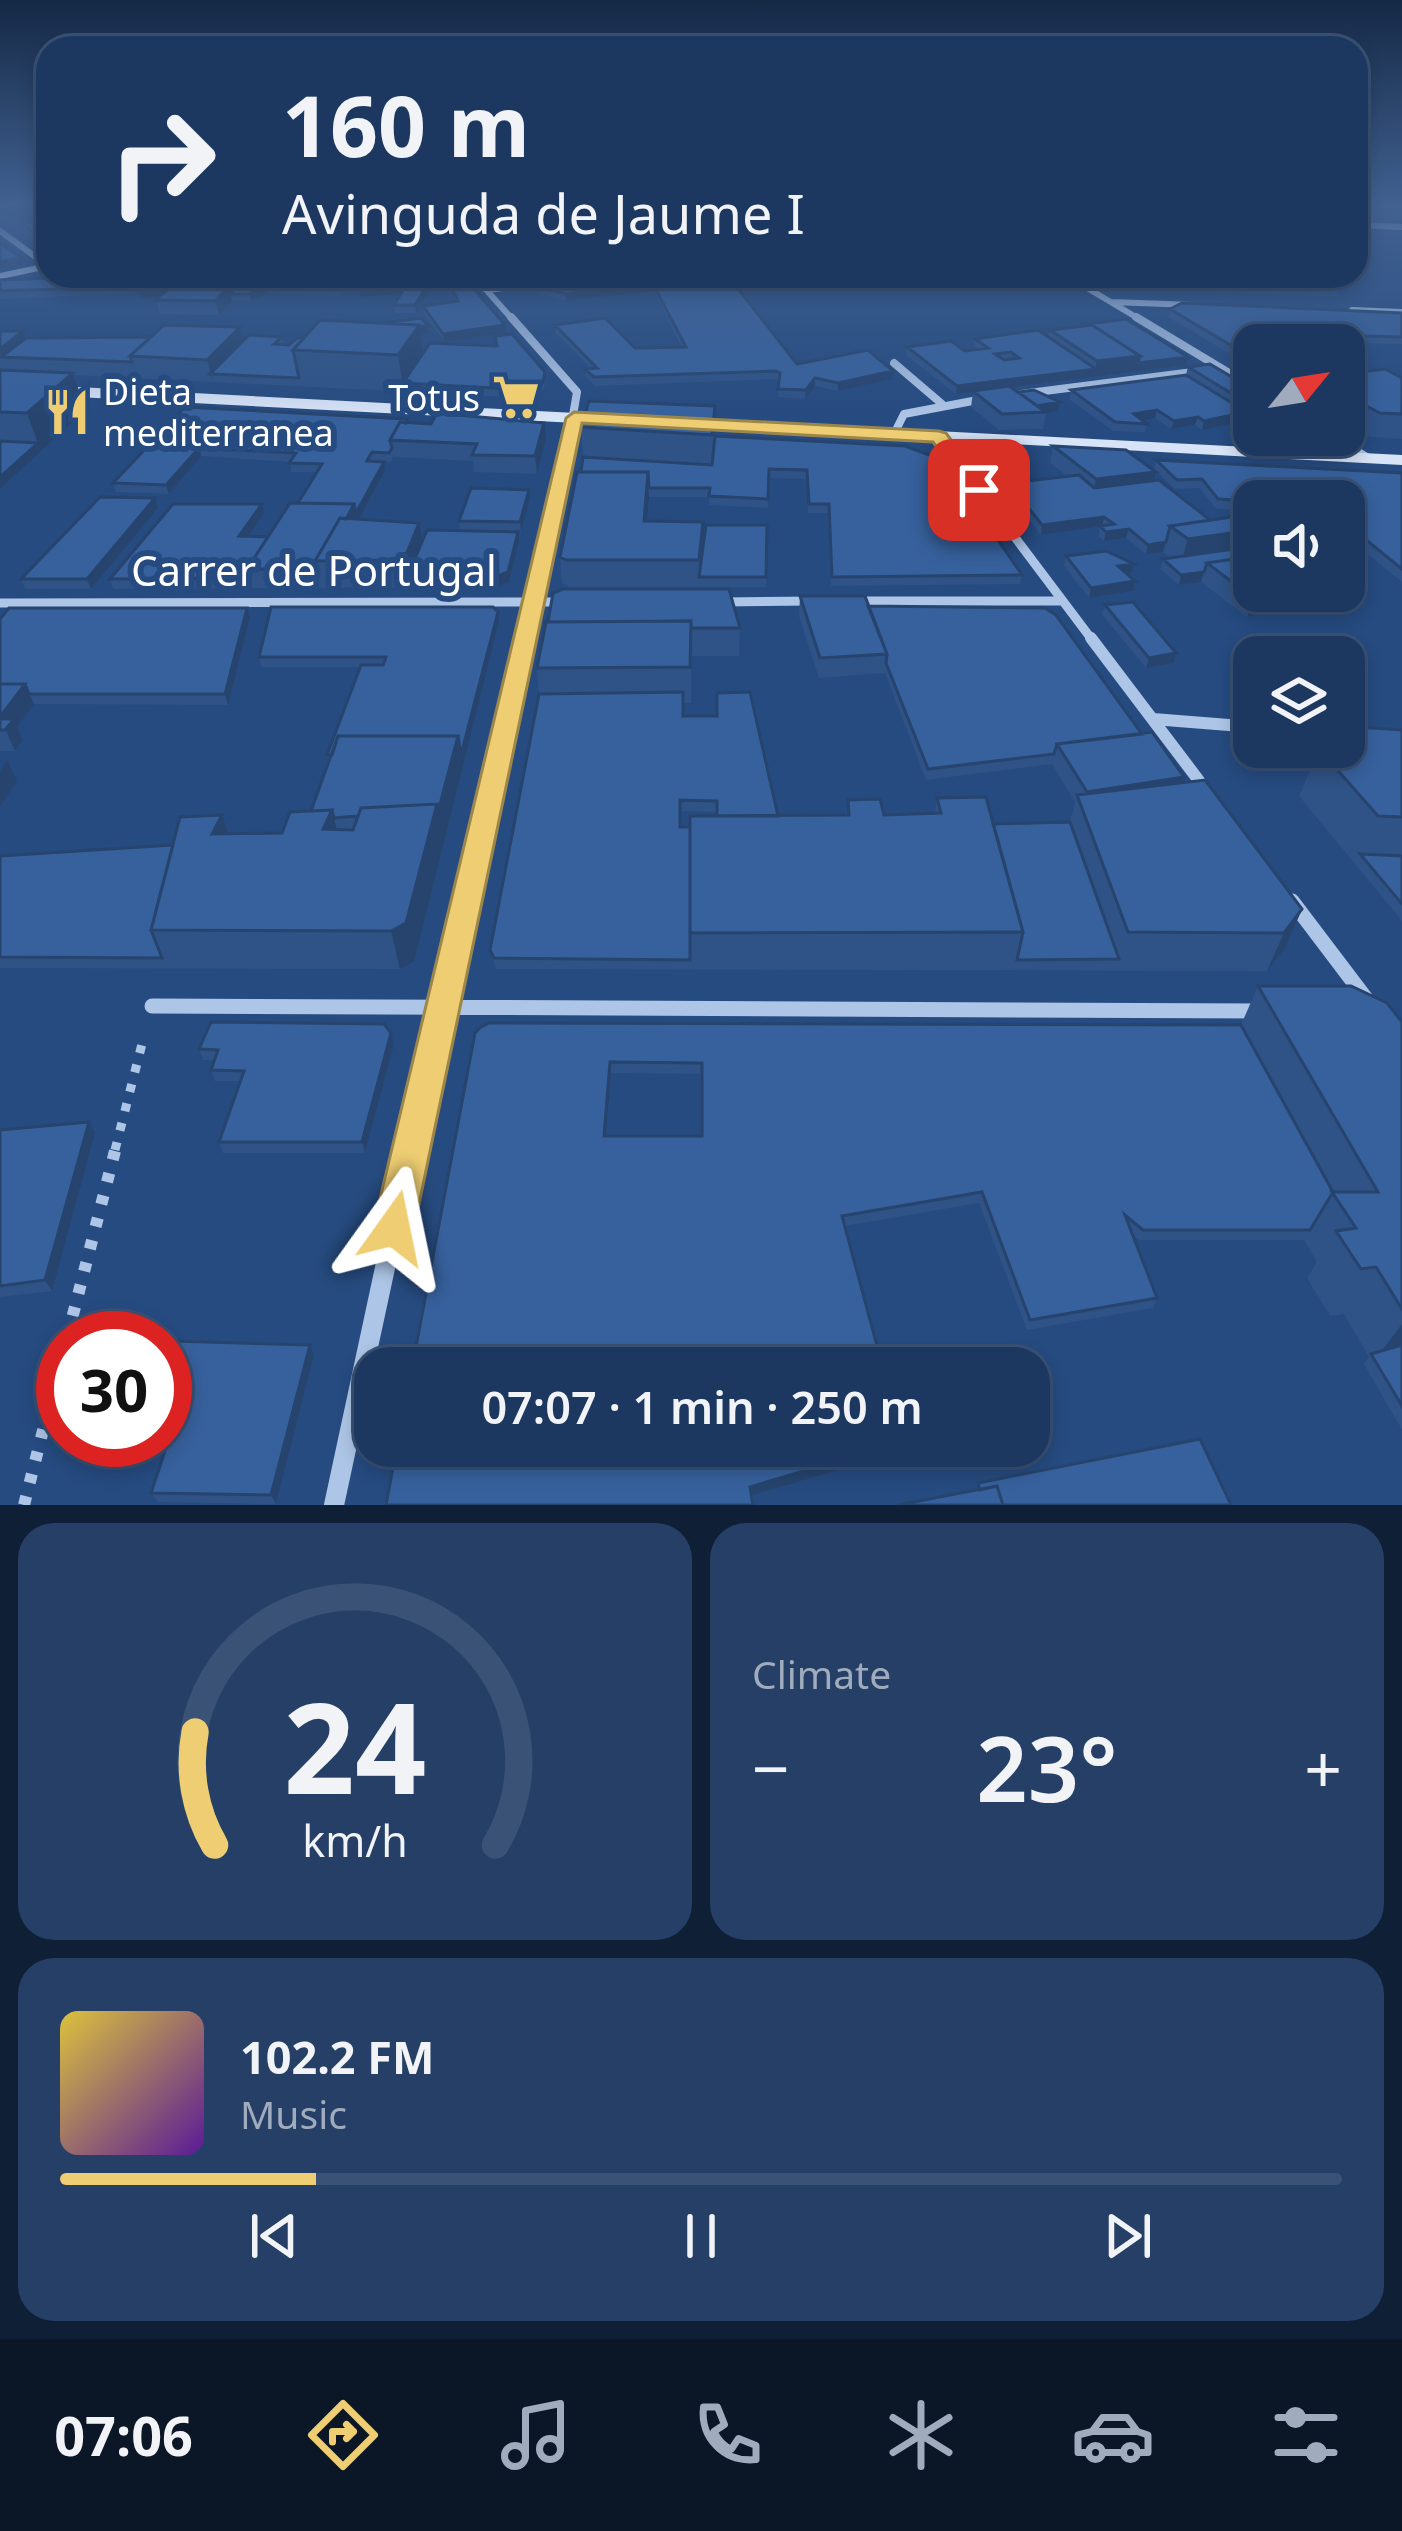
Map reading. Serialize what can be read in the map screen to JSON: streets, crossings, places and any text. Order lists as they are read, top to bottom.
{
  "streets": {
    "street": ["Carrer de Portugal"]
  },
  "places": {
    "supermarket": ["Totus"],
    "restaurant": ["Dieta mediterranea"]
  },
  "north": "top right",
  "page": {
    "turn": ["160 m", "Avinguda de Jaume I"],
    "limit": "30",
    "trip": "07:07 · 1 min · 250 m",
    "tile": "Climate",
    "heat": ["−", "23°", "+"],
    "song": ["102.2 FM", "Music"],
    "tabs": "07:06",
    "gauge": ["24", "km/h"]
  }
}
